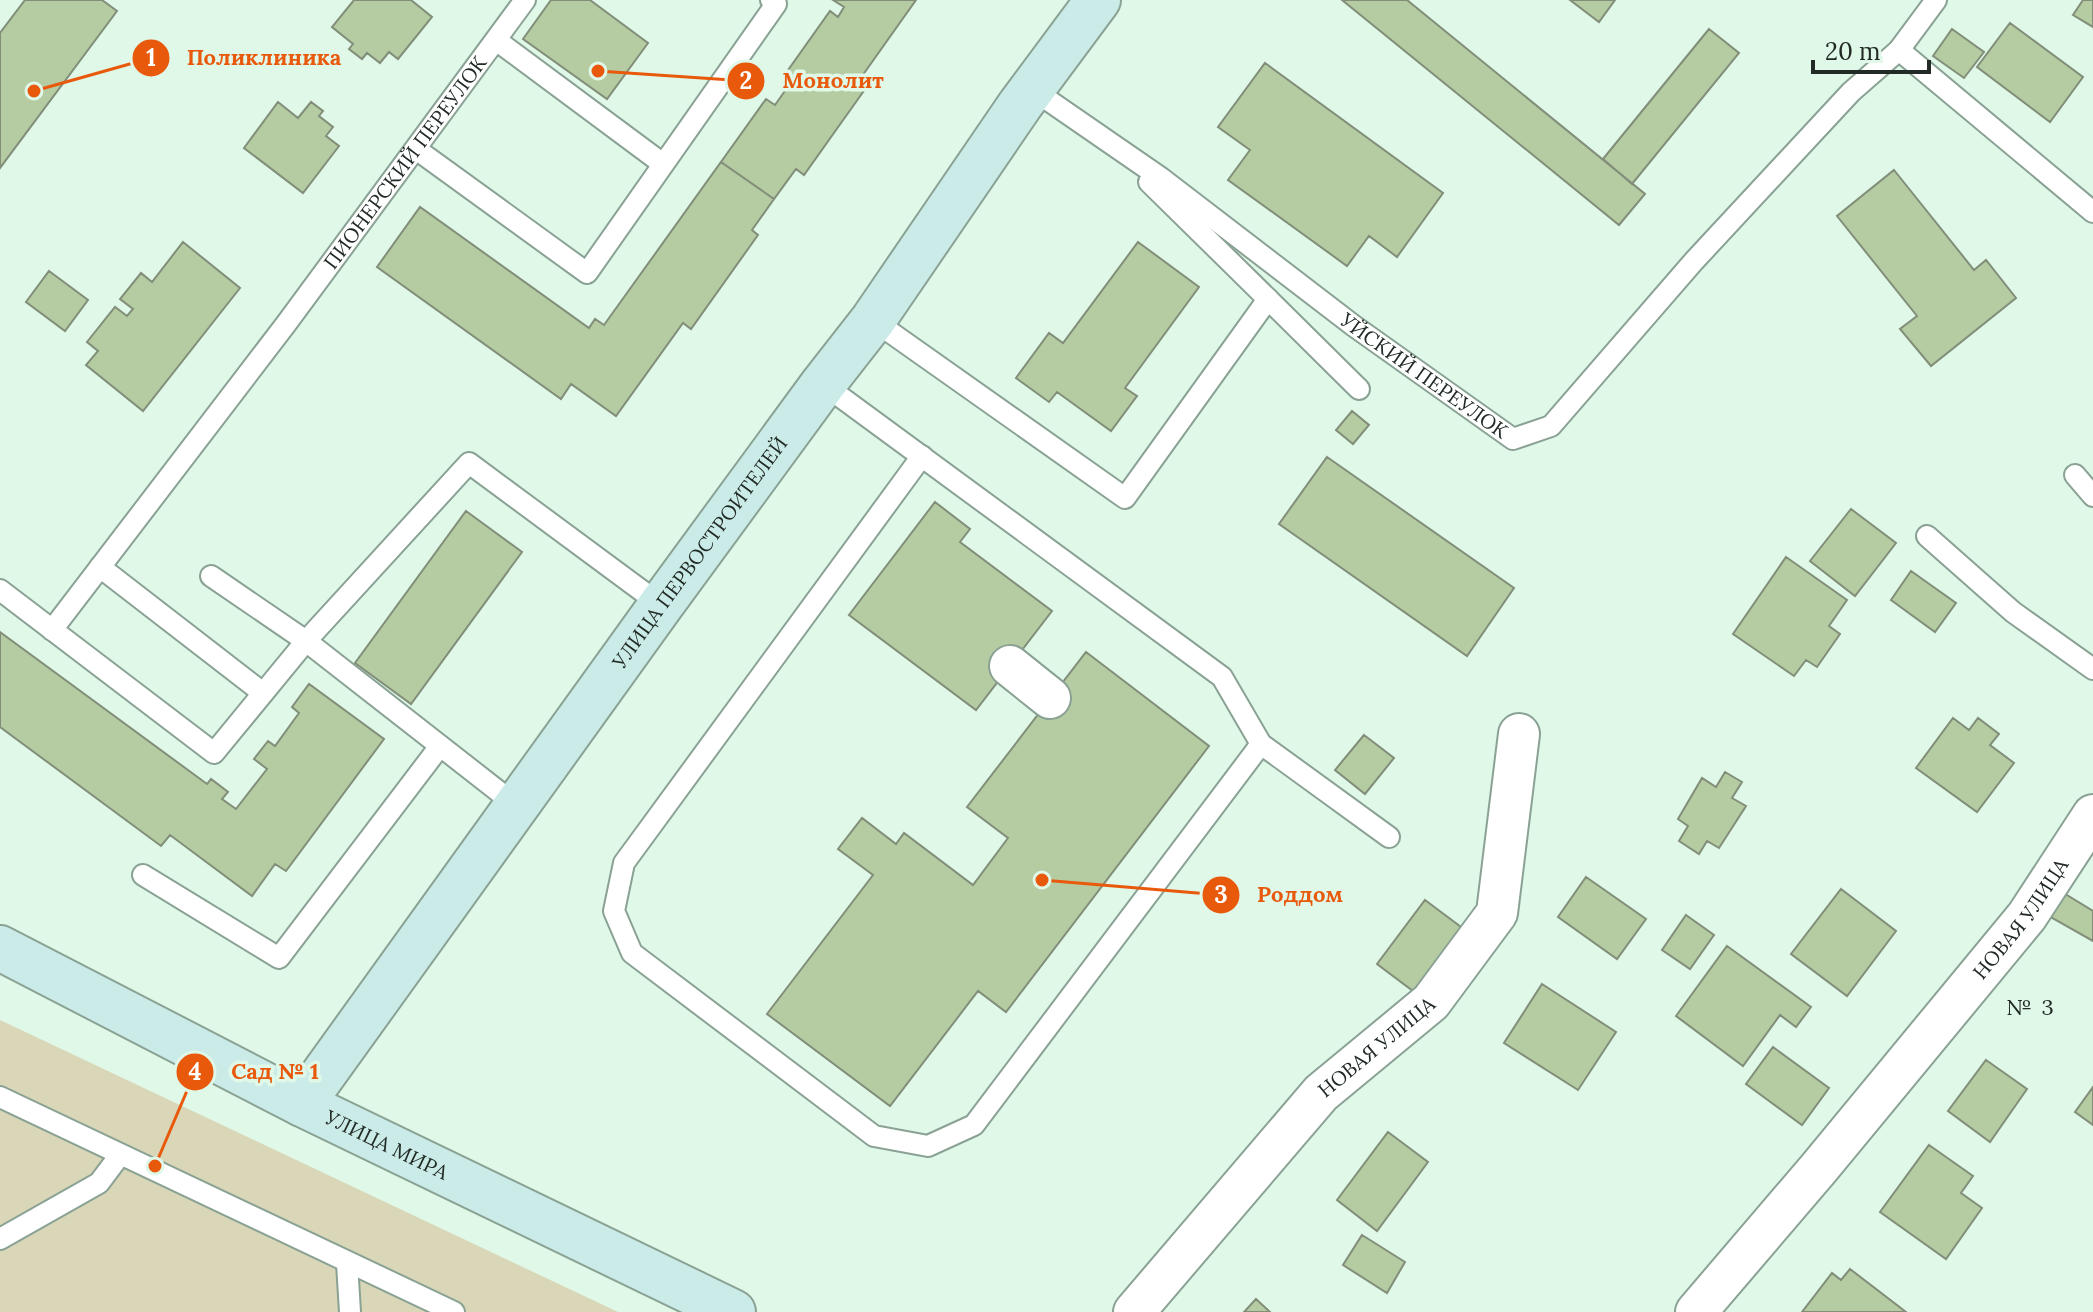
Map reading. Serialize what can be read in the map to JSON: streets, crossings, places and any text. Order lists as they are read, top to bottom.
{
  "streets": {
    "main road": ["УЛИЦА ПЕРВОСТРОИТЕЛЕЙ", "УЛИЦА МИРА"],
    "street": ["НОВАЯ УЛИЦА"],
    "lane": ["ПИОНЕРСКИЙ ПЕРЕУЛОК", "УЙСКИЙ ПЕРЕУЛОК"]
  },
  "crossings": [
    ["УЙСКИЙ ПЕРЕУЛОК", "УЛИЦА ПЕРВОСТРОИТЕЛЕЙ"],
    ["УЛИЦА ПЕРВОСТРОИТЕЛЕЙ", "УЛИЦА МИРА"]
  ],
  "districts": ["№ 3"],
  "places": [
    "Монолит",
    "Поликлиника",
    "Роддом",
    "Сад № 1"
  ],
  "scale_bar": "20 m"
}
